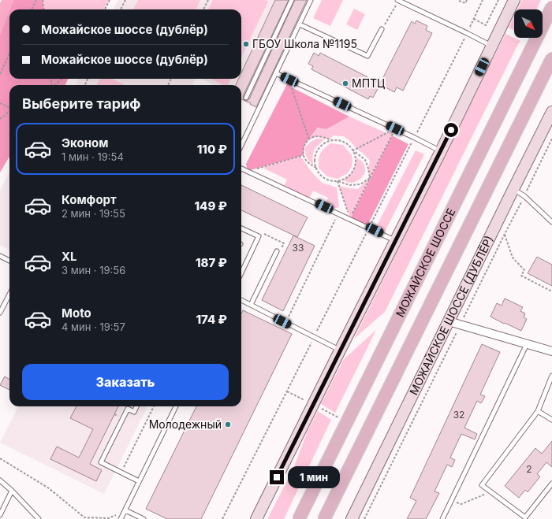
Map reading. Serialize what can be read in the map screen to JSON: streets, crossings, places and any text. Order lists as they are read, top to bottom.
{
  "streets": {
    "main road": ["МОЖАЙСКОЕ ШОССЕ", "МОЖАЙСКОЕ ШОССЕ (ДУБЛЁР)"]
  },
  "places": ["ГБОУ Школа №1195", "МПТЦ", "Молодежный"],
  "house_numbers": ["33", "32", "2"],
  "north": "bottom right",
  "page": {
    "banner": ["Можайское шоссе (дублёр)", "Можайское шоссе (дублёр)"],
    "heading": "Выберите тариф",
    "list": [
      {
        "name": "Эконом",
        "note": "1 мин · 19:54",
        "value": "110 ₽"
      },
      {
        "name": "Комфорт",
        "note": "2 мин · 19:55",
        "value": "149 ₽"
      },
      {
        "name": "XL",
        "note": "3 мин · 19:56",
        "value": "187 ₽"
      },
      {
        "name": "Moto",
        "note": "4 мин · 19:57",
        "value": "174 ₽"
      }
    ],
    "buttons": "Заказать",
    "bubble": "1 мин"
  }
}
